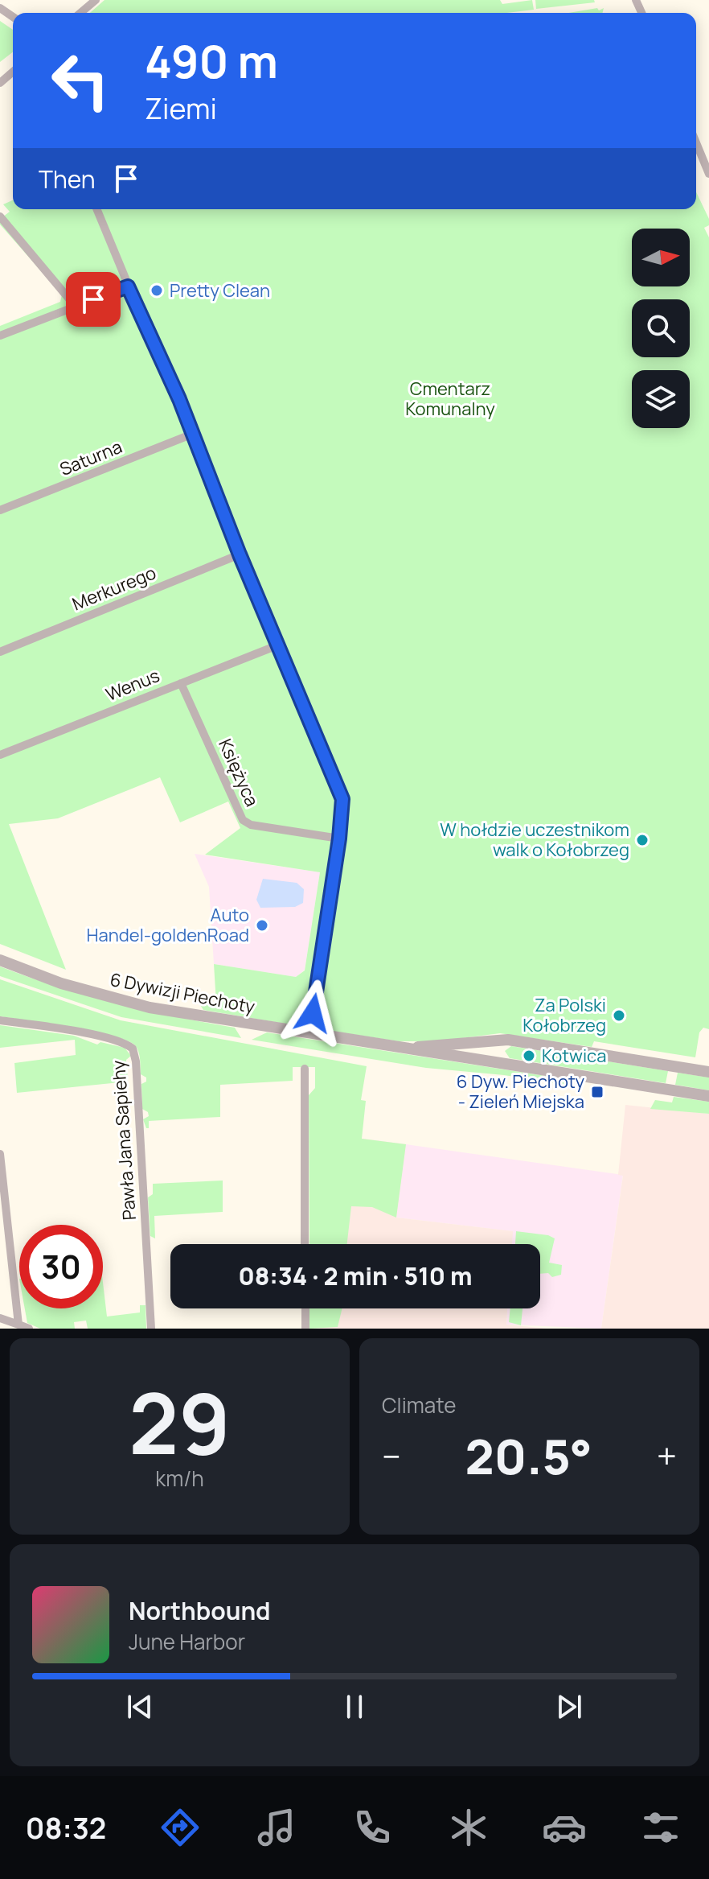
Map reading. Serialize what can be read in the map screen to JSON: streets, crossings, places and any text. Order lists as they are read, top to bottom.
{
  "streets": {
    "street": [
      "Saturna",
      "Merkurego",
      "Wenus",
      "Księżyca",
      "6 Dywizji Piechoty",
      "Pawła Jana Sapiehy"
    ]
  },
  "crossings": [
    ["Wenus", "Księżyca"]
  ],
  "parks": ["Cmentarz Komunalny"],
  "places": {
    "other": [
      "Pretty Clean",
      "W hołdzie uczestnikom walk o Kołobrzeg",
      "Auto Handel-goldenRoad",
      "Za Polski Kołobrzeg",
      "Kotwica"
    ],
    "transit": ["6 Dyw. Piechoty - Zieleń Miejska"]
  },
  "north": "right",
  "page": {
    "turn": ["490 m", "Ziemi"],
    "then": "Then",
    "limit": "30",
    "trip": "08:34 · 2 min · 510 m",
    "tile": [
      ["29", "km/h"],
      "Climate"
    ],
    "heat": ["−", "20.5°", "+"],
    "song": ["Northbound", "June Harbor"],
    "tabs": "08:32"
  }
}
